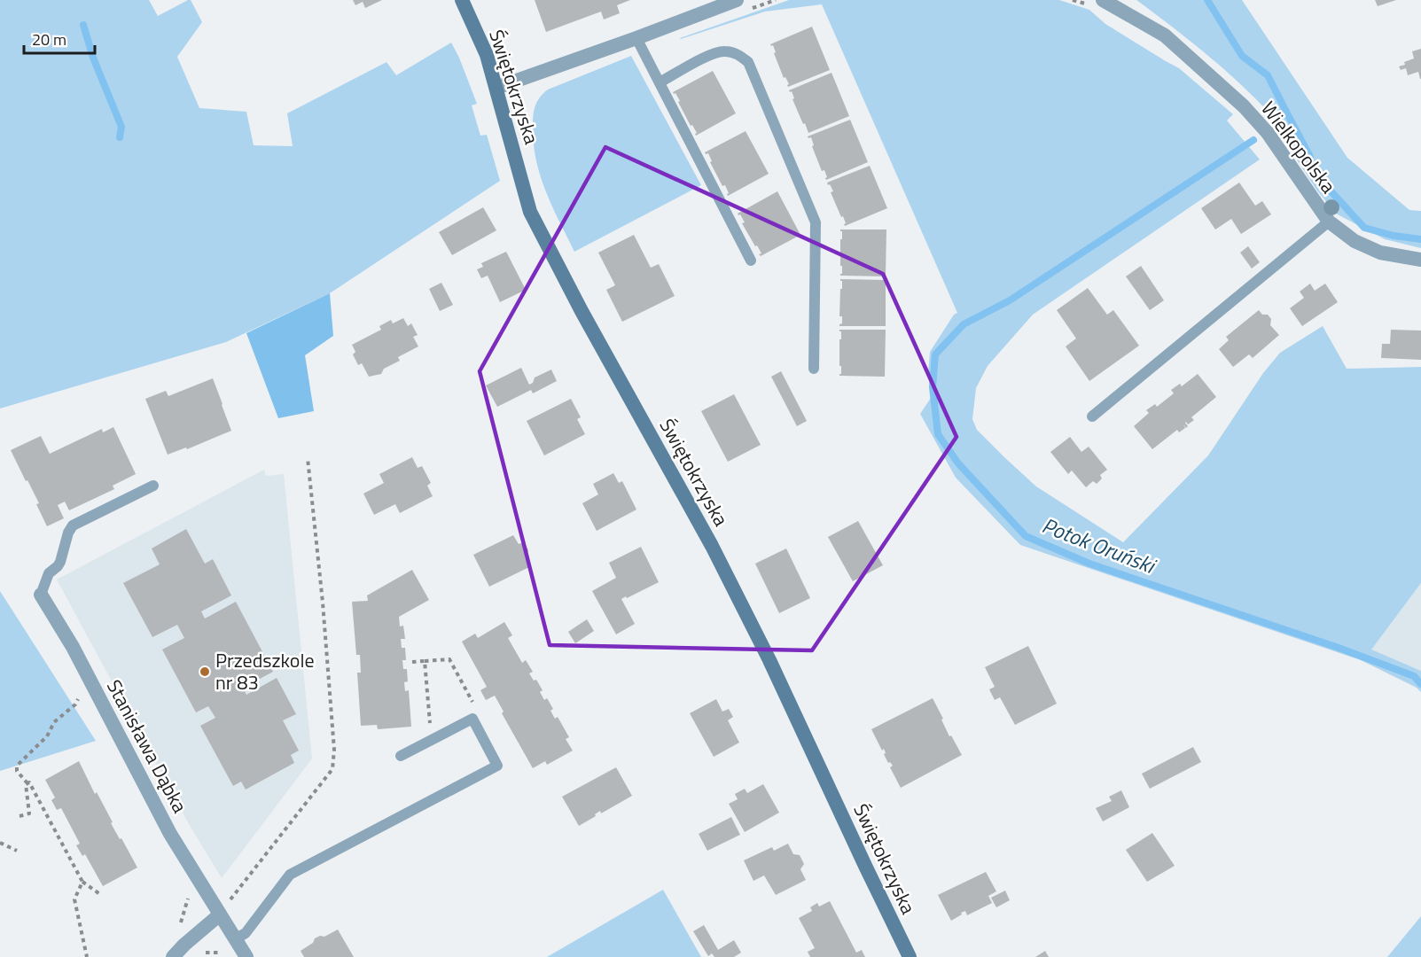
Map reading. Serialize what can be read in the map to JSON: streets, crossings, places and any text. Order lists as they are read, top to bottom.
{
  "streets": {
    "main road": ["Świętokrzyska"],
    "street": ["Wielkopolska", "Stanisława Dąbka"]
  },
  "water": ["Potok Oruński"],
  "places": ["Przedszkole nr 83"],
  "scale_bar": "20 m"
}
